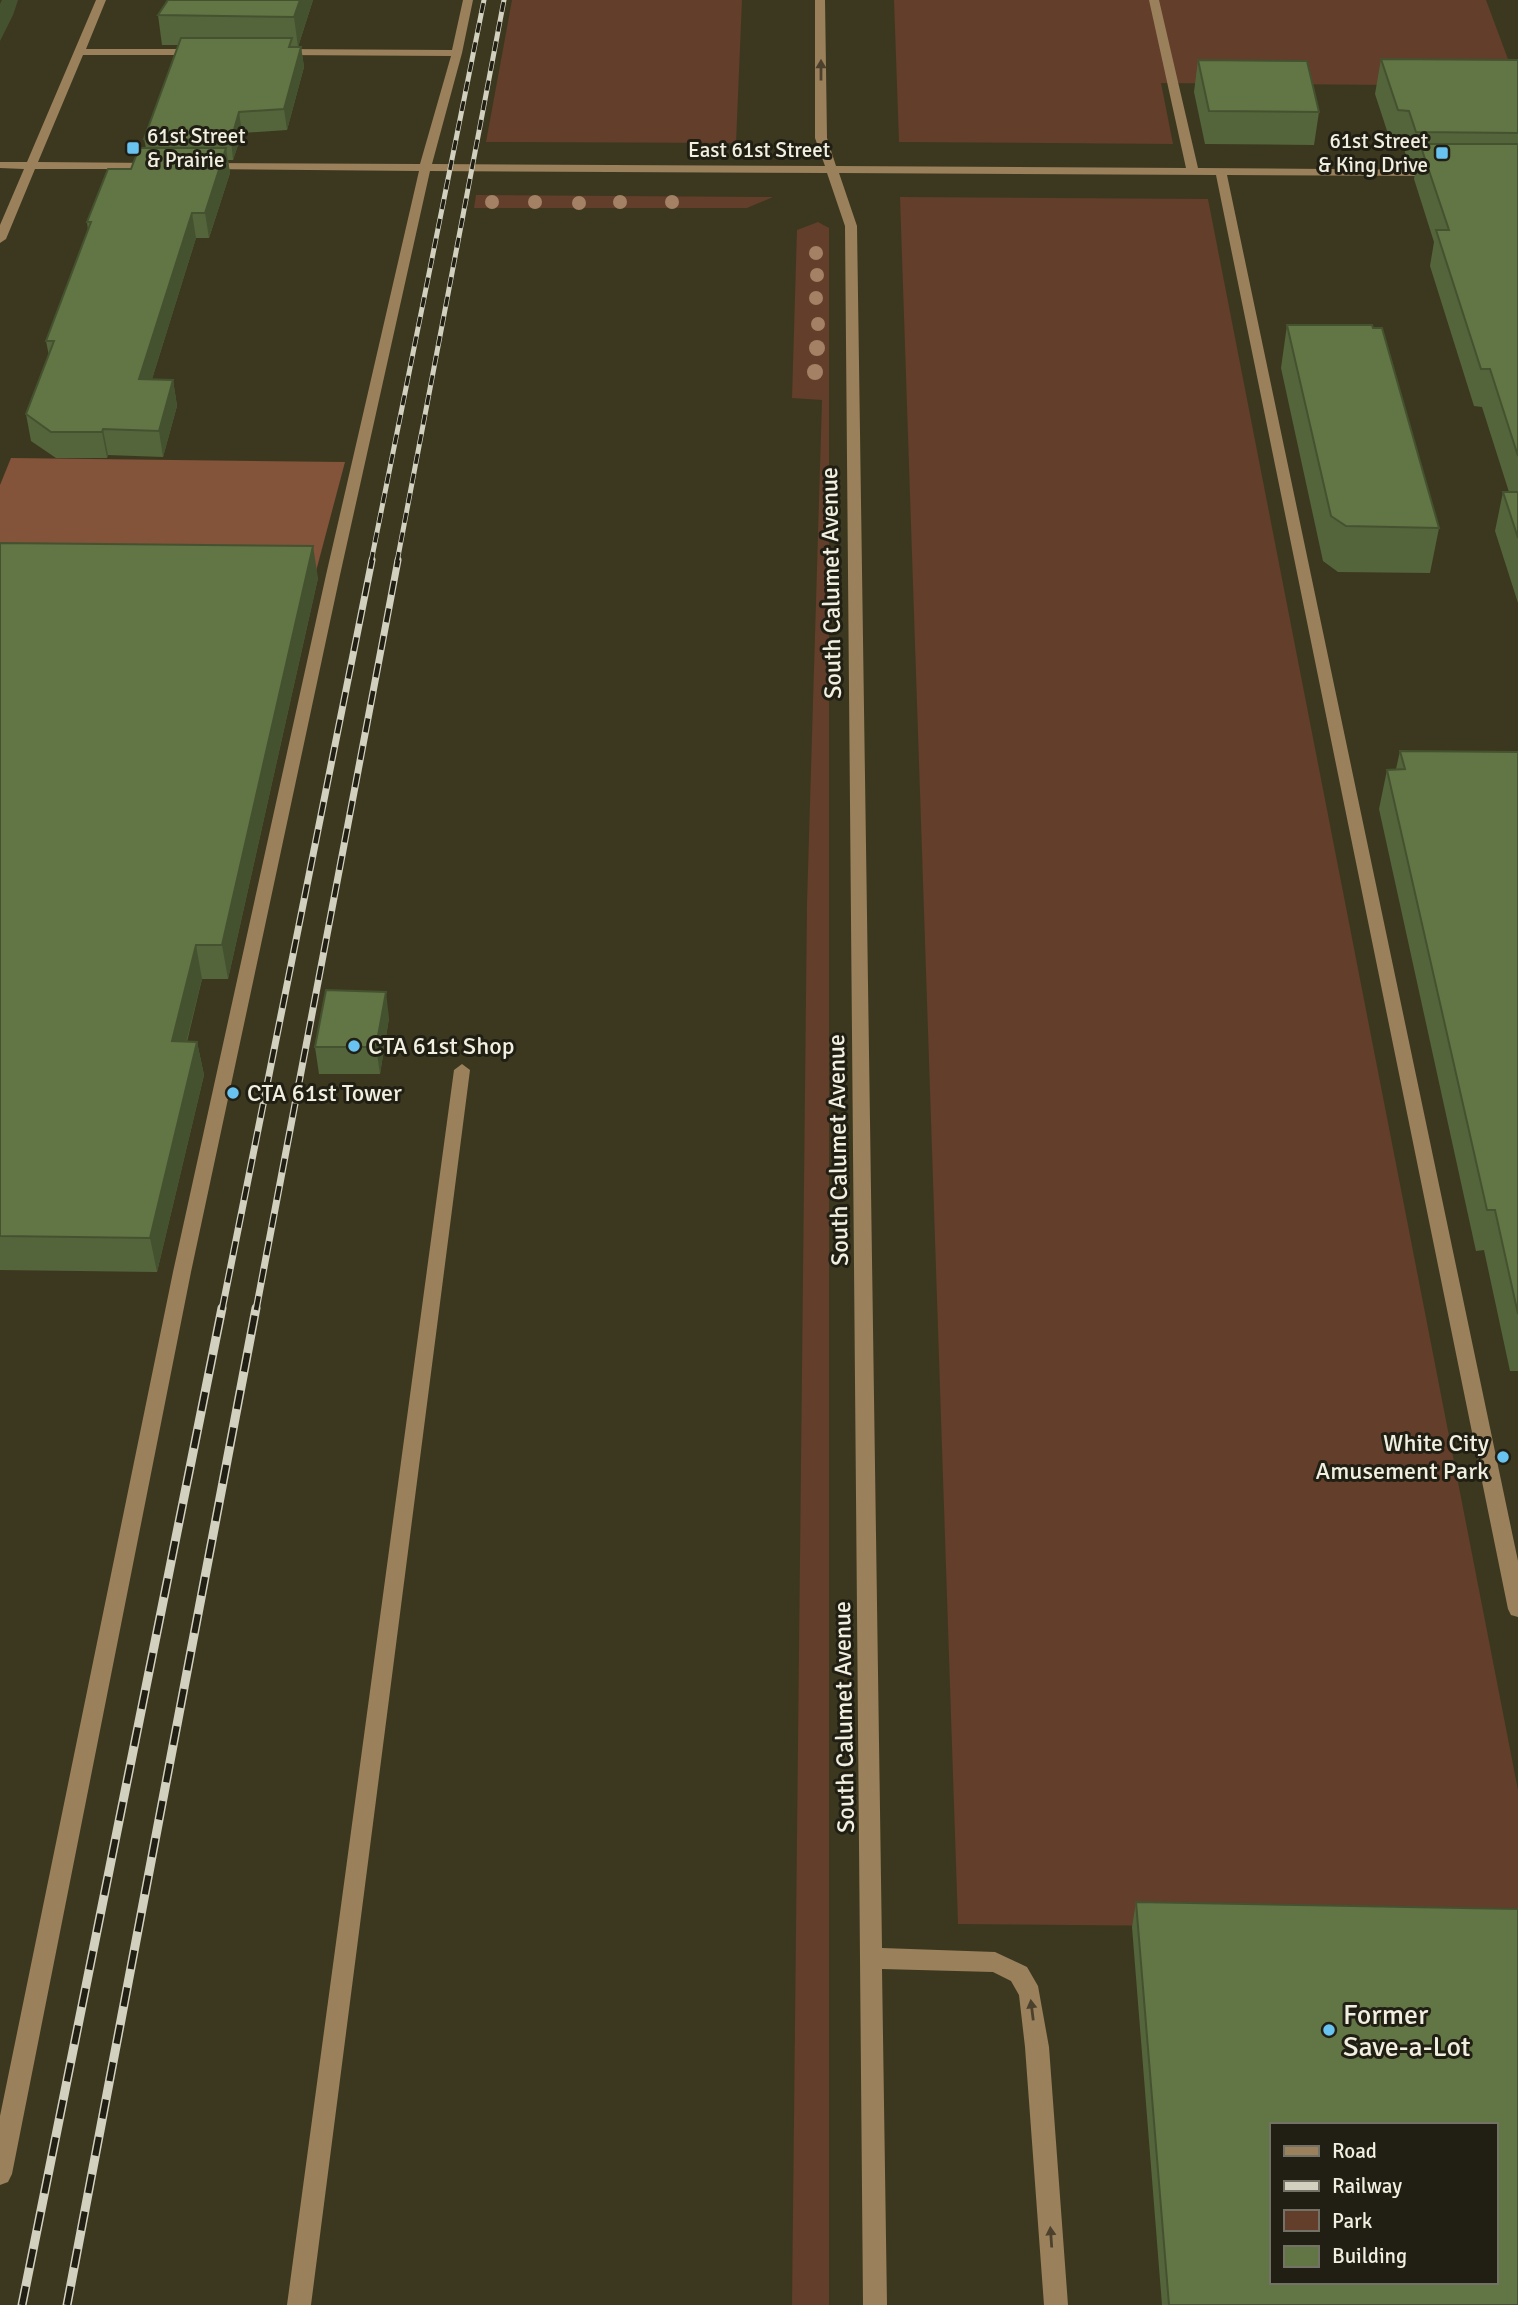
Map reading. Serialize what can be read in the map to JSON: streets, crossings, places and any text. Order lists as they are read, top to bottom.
{
  "streets": {
    "street": ["East 61st Street", "South Calumet Avenue"]
  },
  "crossings": [
    ["East 61st Street", "South Calumet Avenue"]
  ],
  "places": {
    "transit": ["61st Street & Prairie", "61st Street & King Drive"],
    "other": [
      "CTA 61st Shop",
      "CTA 61st Tower",
      "White City Amusement Park",
      "Former Save-a-Lot"
    ]
  },
  "legend": [
    "Road",
    "Railway",
    "Park",
    "Building"
  ]
}
